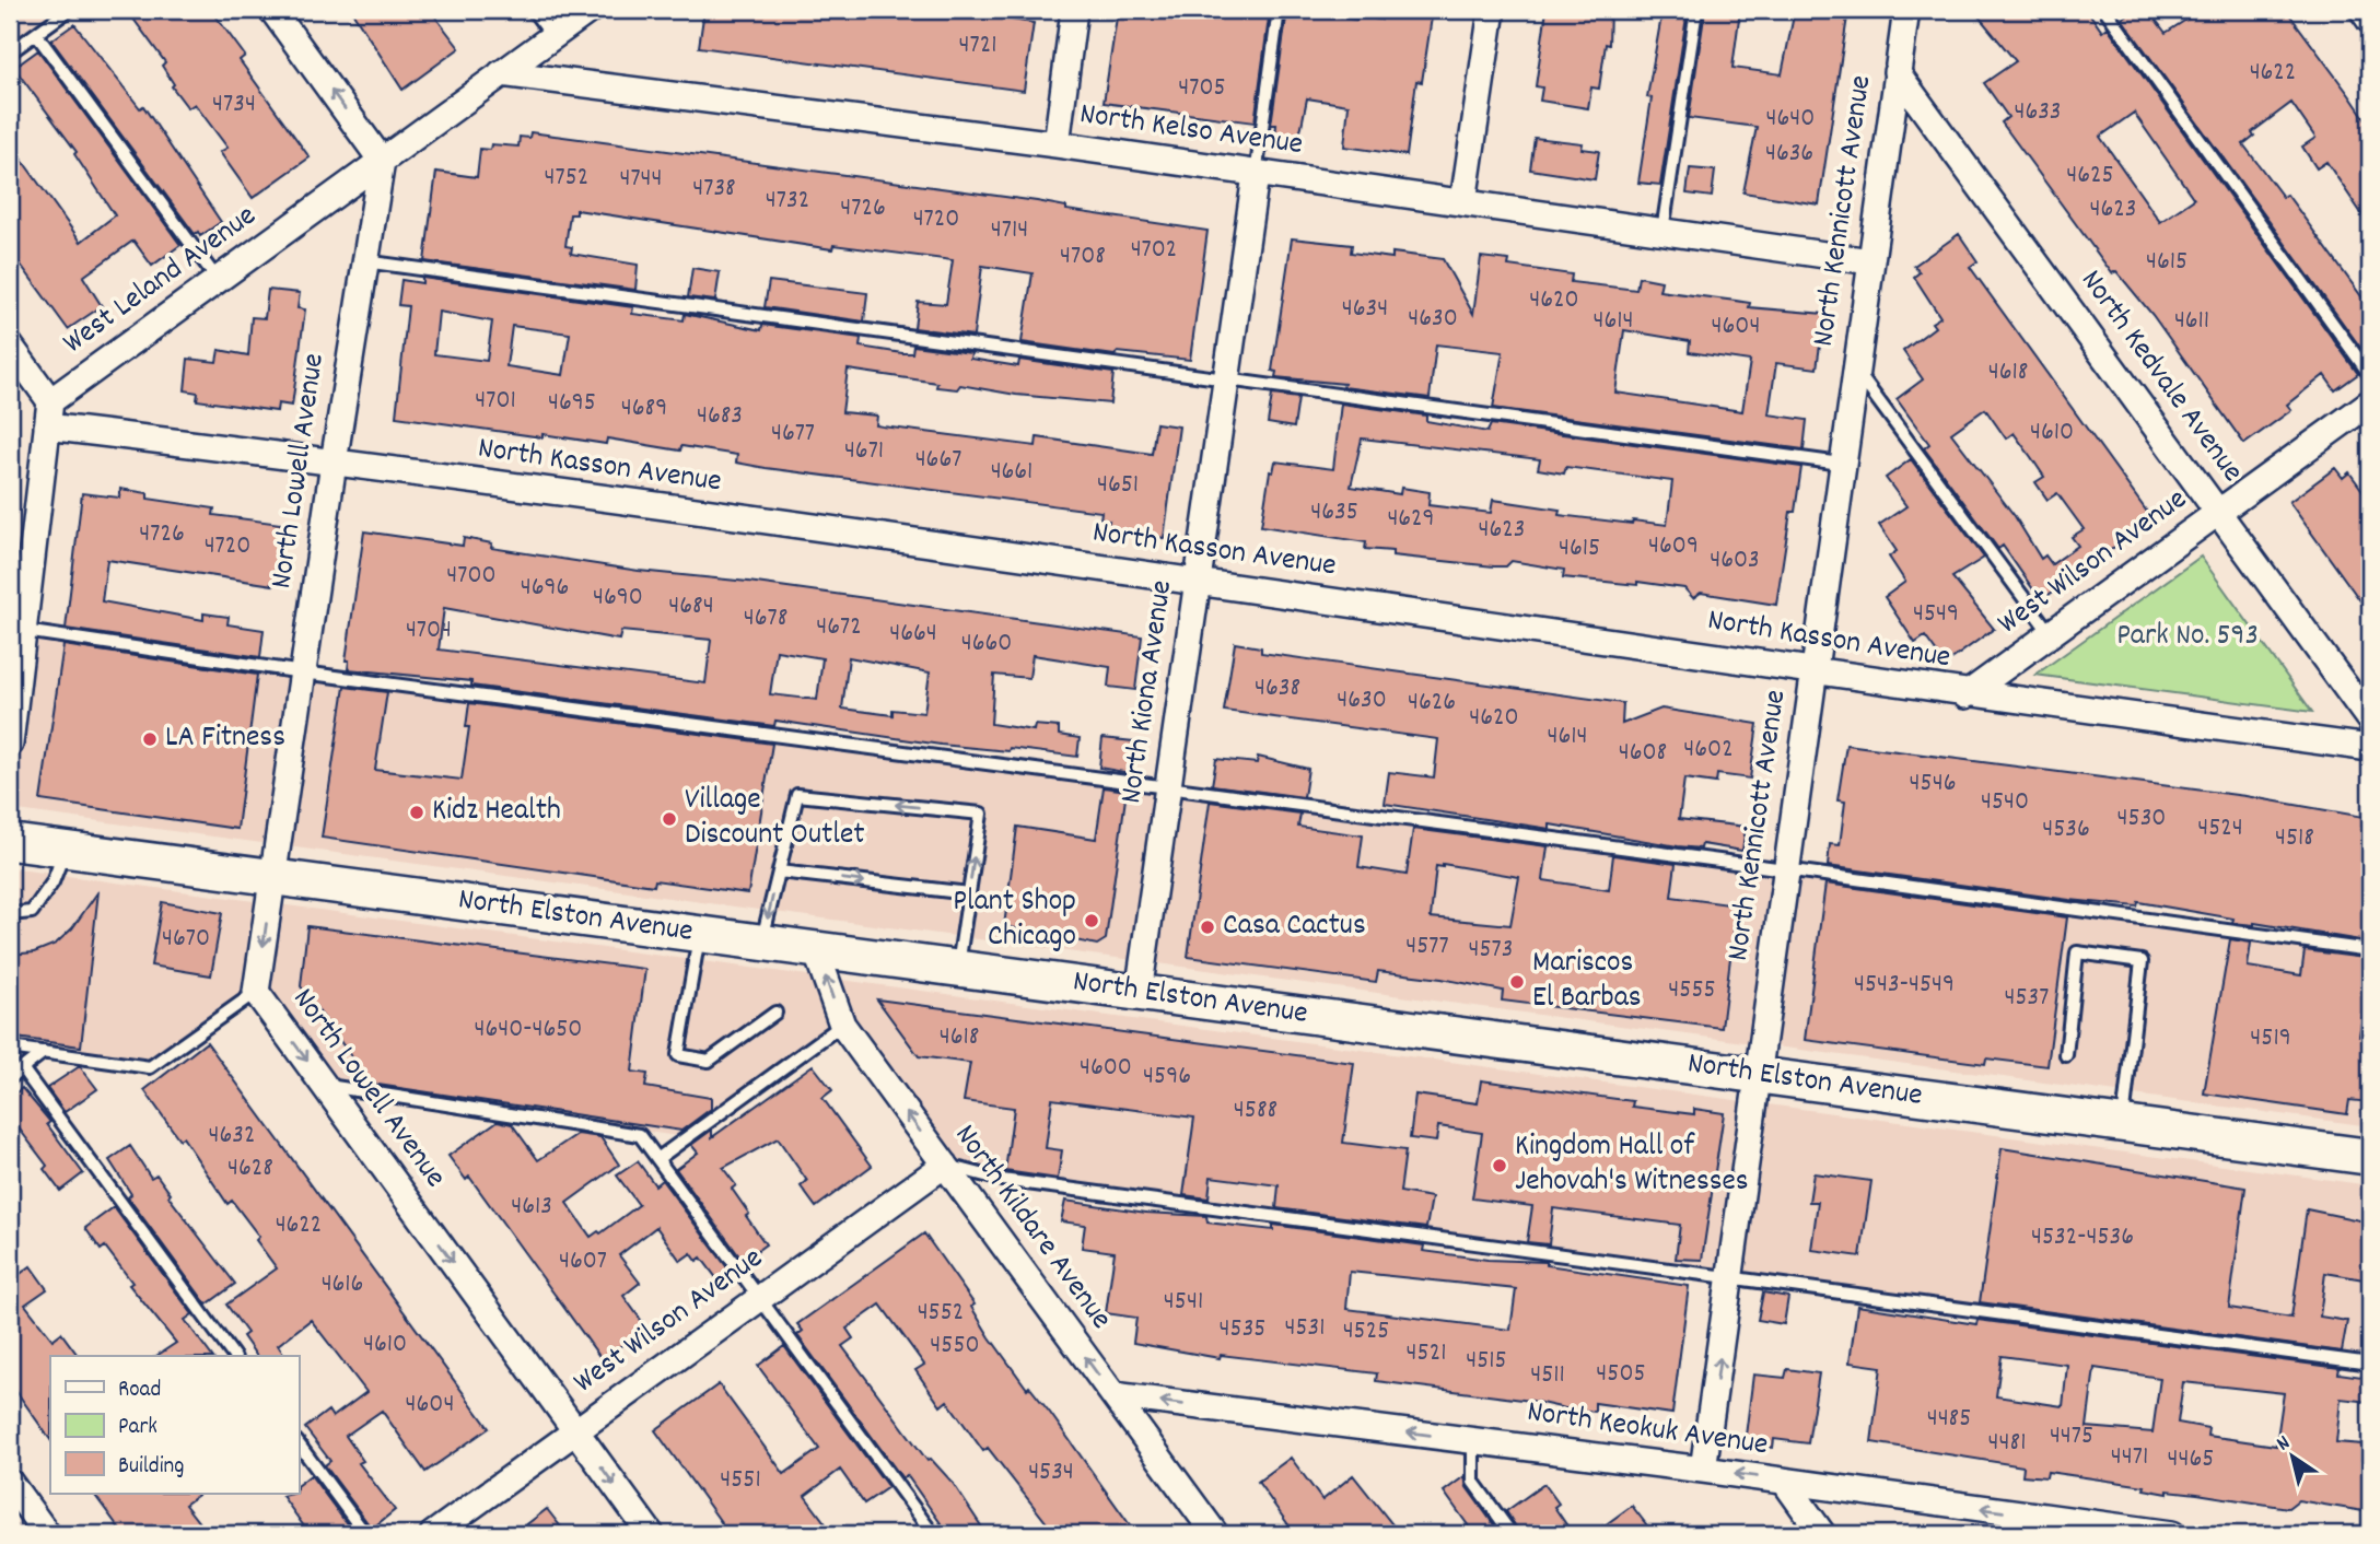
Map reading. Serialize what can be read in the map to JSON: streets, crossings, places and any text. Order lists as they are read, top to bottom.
{
  "streets": {
    "main road": ["North Elston Avenue"],
    "street": [
      "North Kelso Avenue",
      "North Kennicott Avenue",
      "West Leland Avenue",
      "North Kedvale Avenue",
      "North Kasson Avenue",
      "North Lowell Avenue",
      "West Wilson Avenue",
      "North Kiona Avenue",
      "North Kildare Avenue",
      "North Keokuk Avenue"
    ]
  },
  "crossings": [
    ["North Kelso Avenue", "North Kennicott Avenue"],
    ["North Kelso Avenue", "West Leland Avenue"],
    ["North Kelso Avenue", "North Kiona Avenue"],
    ["North Kennicott Avenue", "North Kedvale Avenue"],
    ["North Kennicott Avenue", "North Kasson Avenue"],
    ["North Kennicott Avenue", "North Elston Avenue"],
    ["North Kennicott Avenue", "North Keokuk Avenue"],
    ["West Leland Avenue", "North Lowell Avenue"],
    ["North Kedvale Avenue", "West Wilson Avenue"],
    ["North Kasson Avenue", "North Lowell Avenue"],
    ["North Kasson Avenue", "West Wilson Avenue"],
    ["North Kasson Avenue", "North Kiona Avenue"],
    ["North Lowell Avenue", "West Wilson Avenue"],
    ["North Lowell Avenue", "North Elston Avenue"],
    ["West Wilson Avenue", "North Kildare Avenue"],
    ["North Kiona Avenue", "North Elston Avenue"],
    ["North Elston Avenue", "North Kildare Avenue"],
    ["North Kildare Avenue", "North Keokuk Avenue"]
  ],
  "one_way": ["North Lowell Avenue", "North Kildare Avenue", "North Keokuk Avenue"],
  "parks": ["Park No. 593"],
  "places": [
    "LA Fitness",
    "Kidz Health",
    "Village Discount Outlet",
    "Plant Shop Chicago",
    "Casa Cactus",
    "Mariscos El Barbas",
    "Kingdom Hall of Jehovah's Witnesses"
  ],
  "house_numbers": [
    "4721",
    "4622",
    "4705",
    "4734",
    "4633",
    "4640",
    "4636",
    "4625",
    "4752",
    "4744",
    "4738",
    "4732",
    "4726",
    "4623",
    "4720",
    "4714",
    "4702",
    "4708",
    "4615",
    "4620",
    "4634",
    "4630",
    "4614",
    "4611",
    "4604",
    "4618",
    "4701",
    "4695",
    "4689",
    "4683",
    "4610",
    "4677",
    "4671",
    "4667",
    "4661",
    "4651",
    "4635",
    "4629",
    "4623",
    "4726",
    "4720",
    "4609",
    "4615",
    "4603",
    "4700",
    "4696",
    "4690",
    "4684",
    "4549",
    "4678",
    "4672",
    "4704",
    "4664",
    "4660",
    "4638",
    "4630",
    "4626",
    "4620",
    "4614",
    "4602",
    "4608",
    "4546",
    "4540",
    "4530",
    "4524",
    "4536",
    "4518",
    "4670",
    "4577",
    "4573",
    "4543-4549",
    "4555",
    "4537",
    "4640-4650",
    "4618",
    "4519",
    "4600",
    "4596",
    "4588",
    "4632",
    "4628",
    "4613",
    "4622",
    "4532-4536",
    "4607",
    "4616",
    "4541",
    "4552",
    "4531",
    "4535",
    "4525",
    "4610",
    "4550",
    "4521",
    "4515",
    "4505",
    "4511",
    "4604",
    "4485",
    "4475",
    "4481",
    "4471",
    "4465",
    "4534",
    "4551"
  ],
  "legend": ["Road", "Park", "Building"],
  "north": "top left"
}
